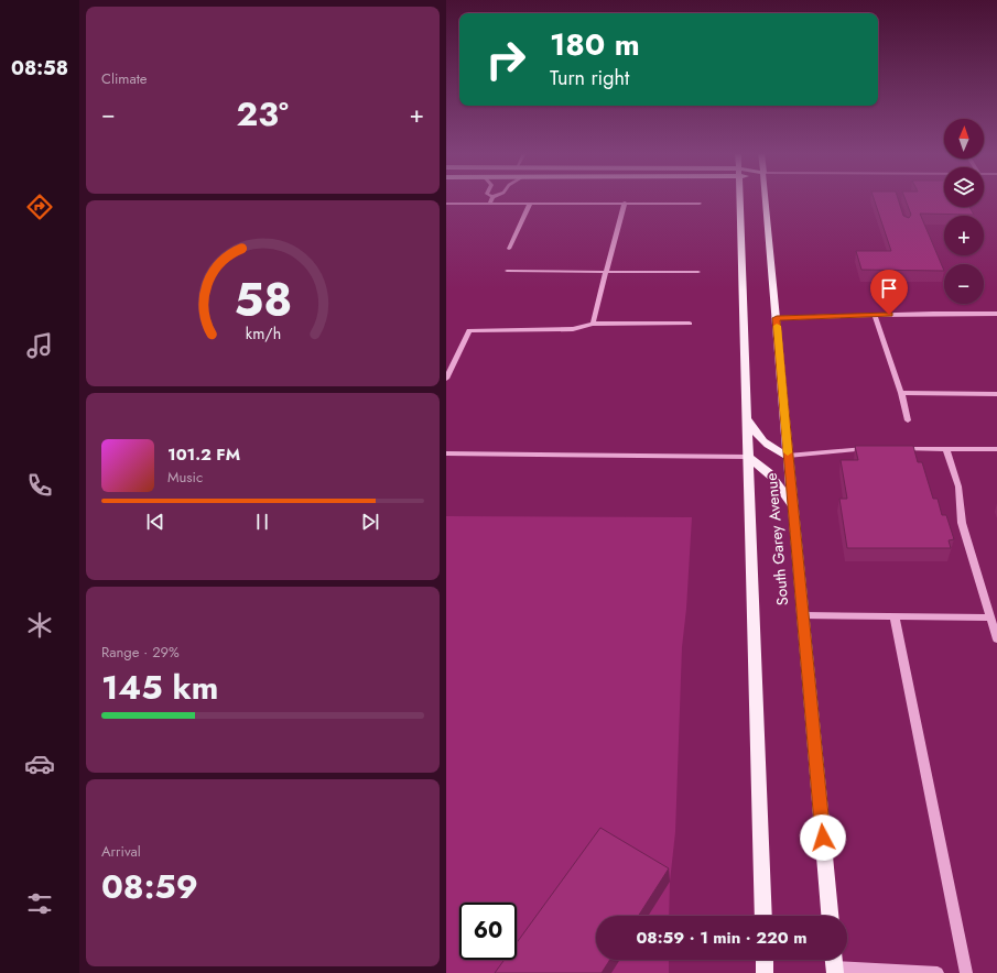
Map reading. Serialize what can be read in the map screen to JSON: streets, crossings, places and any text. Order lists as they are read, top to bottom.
{
  "streets": {
    "main road": ["South Garey Avenue"]
  },
  "north": "top",
  "page": {
    "tabs": "08:58",
    "tile": [
      "Climate",
      ["Range · 29%", "145 km"],
      ["Arrival", "08:59"]
    ],
    "turn": ["180 m", "Turn right"],
    "heat": ["−", "23°", "+"],
    "map_buttons": ["+", "−"],
    "song": ["101.2 FM", "Music"],
    "limit": "60",
    "trip": "08:59 · 1 min · 220 m",
    "gauge": ["58", "km/h"]
  }
}
